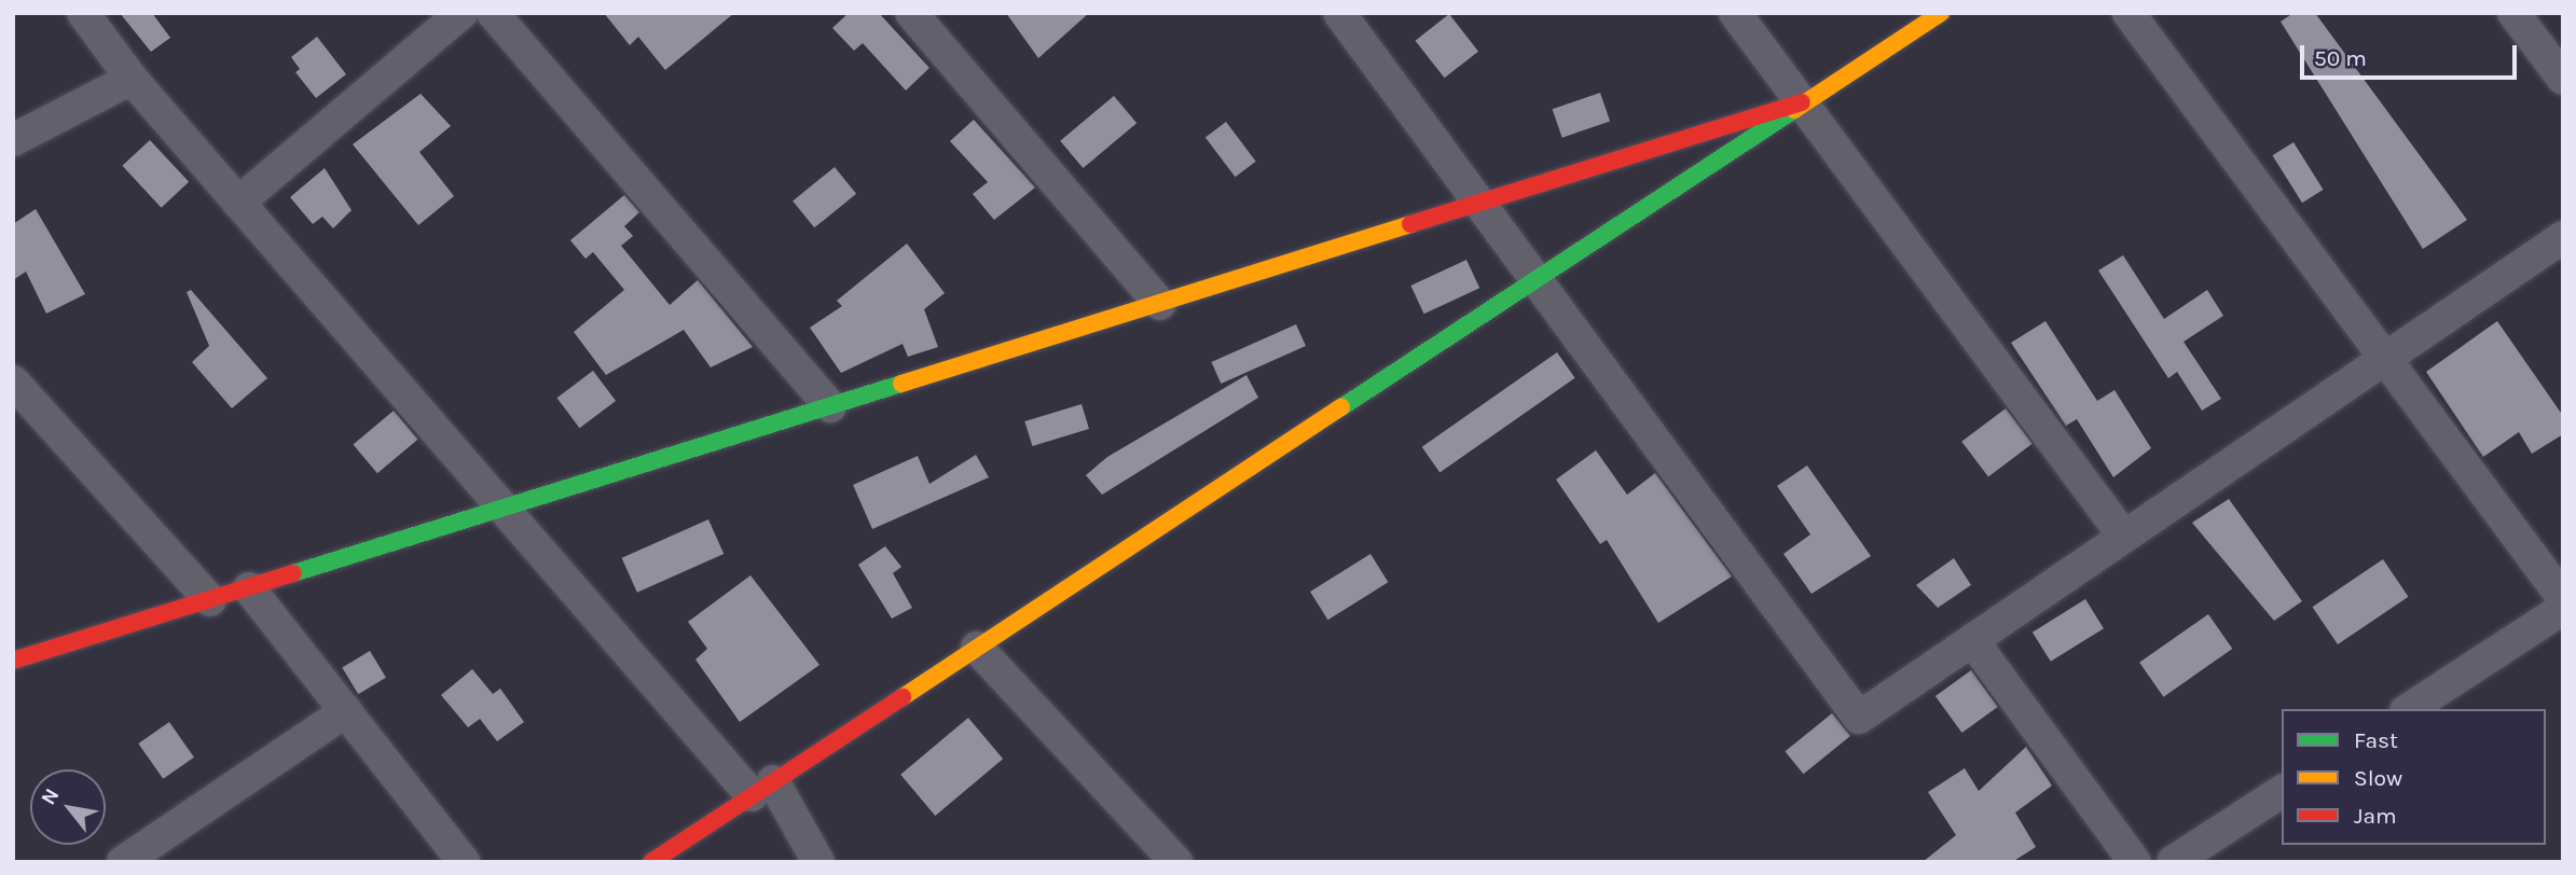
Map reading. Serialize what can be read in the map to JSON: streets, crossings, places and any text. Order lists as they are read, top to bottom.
{
  "legend": ["Fast", "Slow", "Jam"],
  "scale_bar": "50 m",
  "north": "top left"
}
